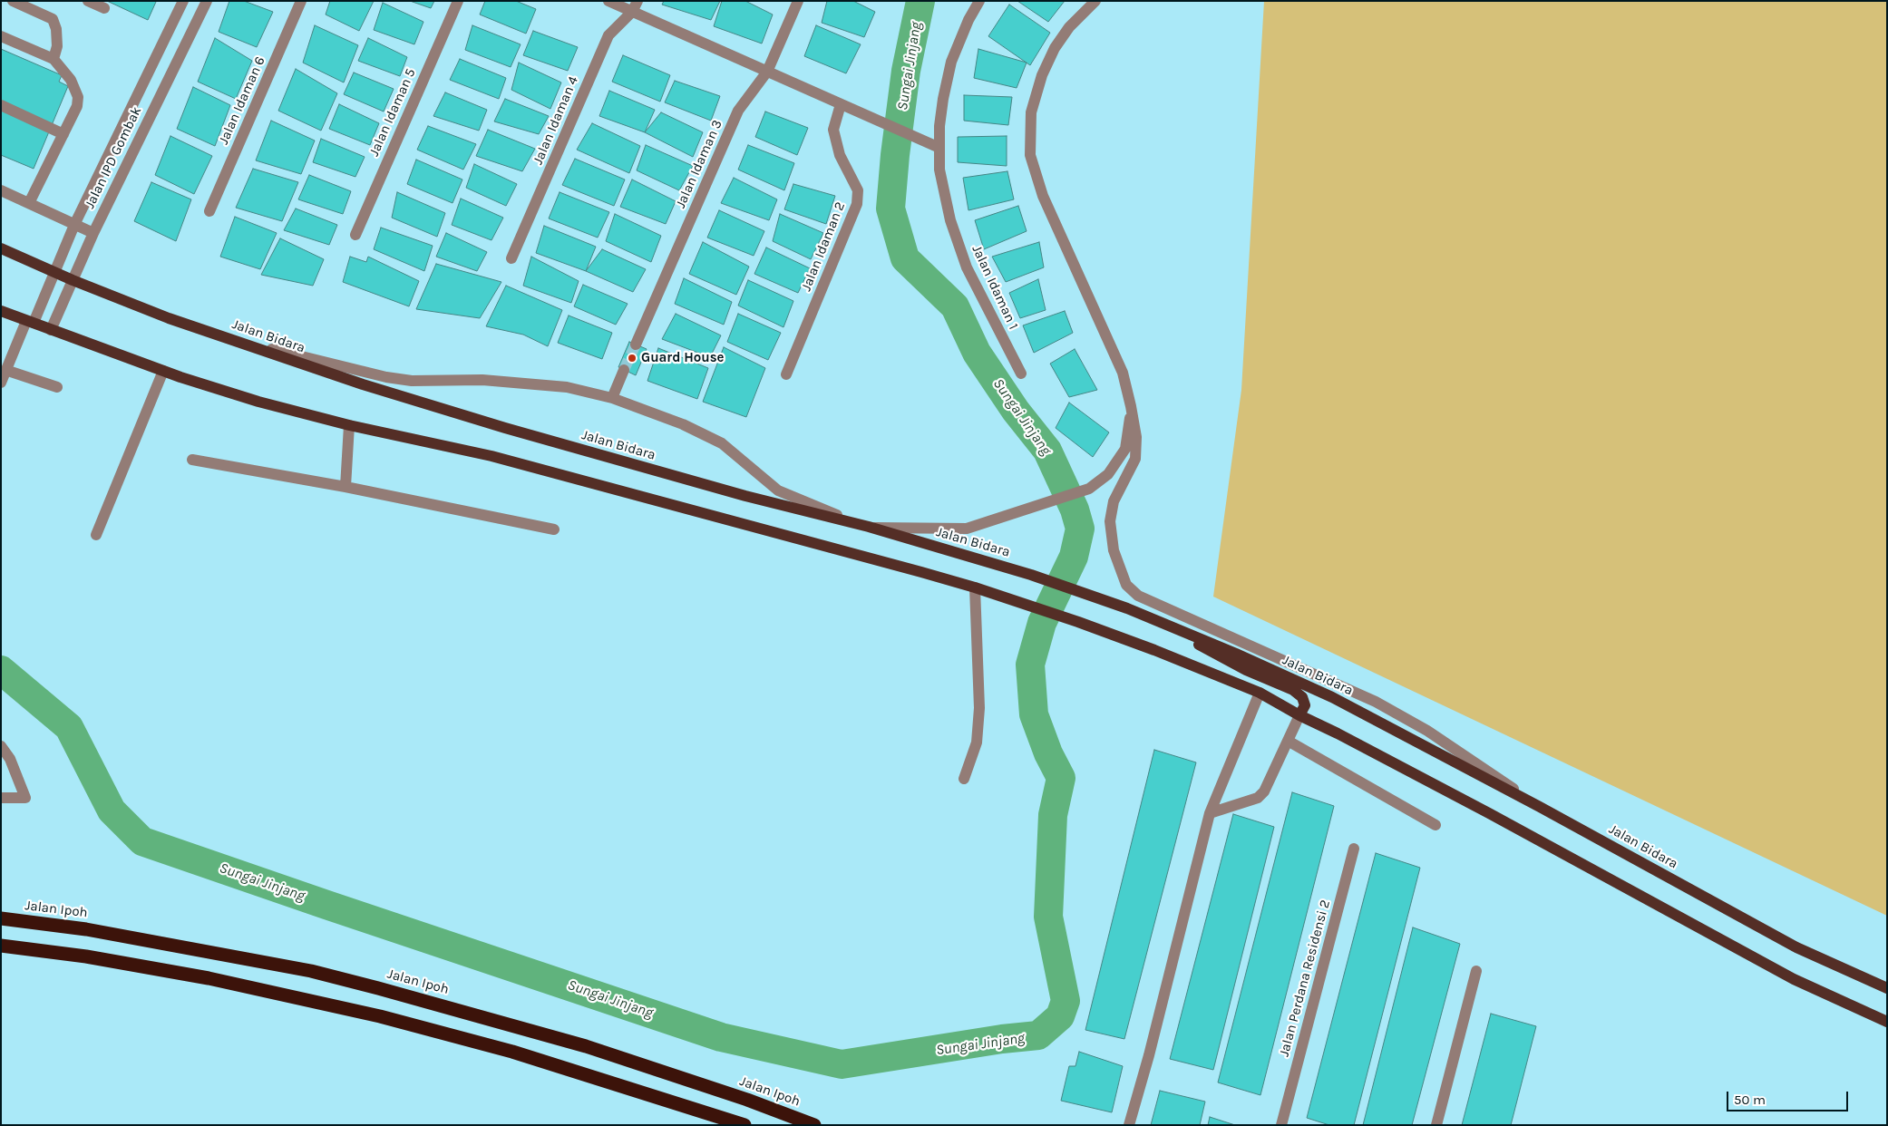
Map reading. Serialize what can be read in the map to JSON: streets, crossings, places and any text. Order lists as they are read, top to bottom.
{
  "streets": {
    "highway": ["Jalan Ipoh"],
    "main road": ["Jalan Bidara"],
    "street": [
      "Jalan Idaman 6",
      "Jalan Idaman 5",
      "Jalan Idaman 4",
      "Jalan IPD Gombak",
      "Jalan Idaman 3",
      "Jalan Idaman 2",
      "Jalan Idaman 1",
      "Jalan Perdana Residensi 2"
    ]
  },
  "crossings": [
    ["Jalan IPD Gombak", "Jalan Bidara"]
  ],
  "water": ["Sungai Jinjang"],
  "places": ["Guard House"],
  "scale_bar": "50 m"
}
